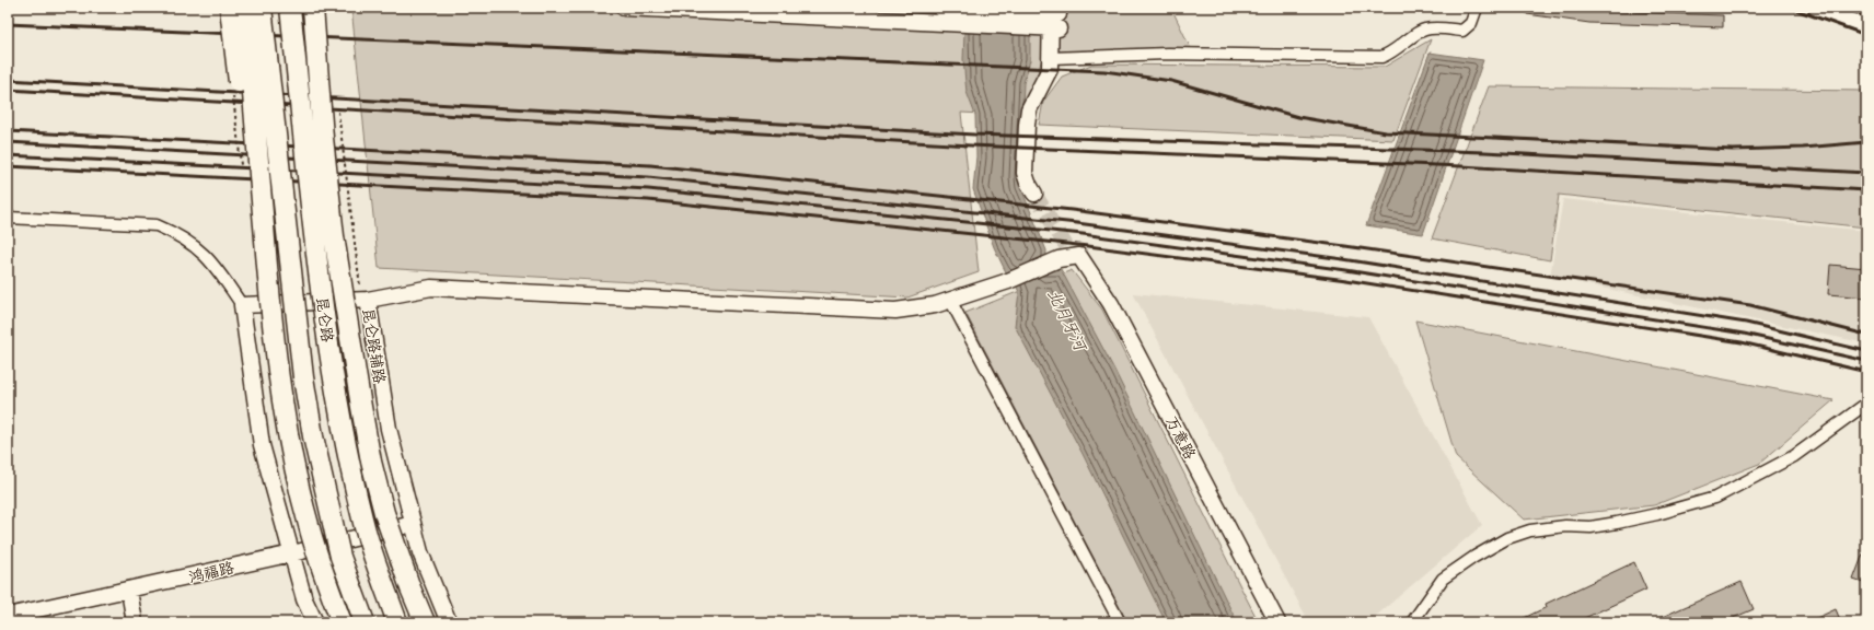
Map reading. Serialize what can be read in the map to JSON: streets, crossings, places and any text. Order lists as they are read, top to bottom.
{
  "streets": {
    "highway": ["昆仑路"],
    "street": ["昆仑路辅路", "万意路", "鸿福路"]
  },
  "crossings": [
    ["昆仑路辅路", "鸿福路"]
  ],
  "water": ["北月牙河"]
}
